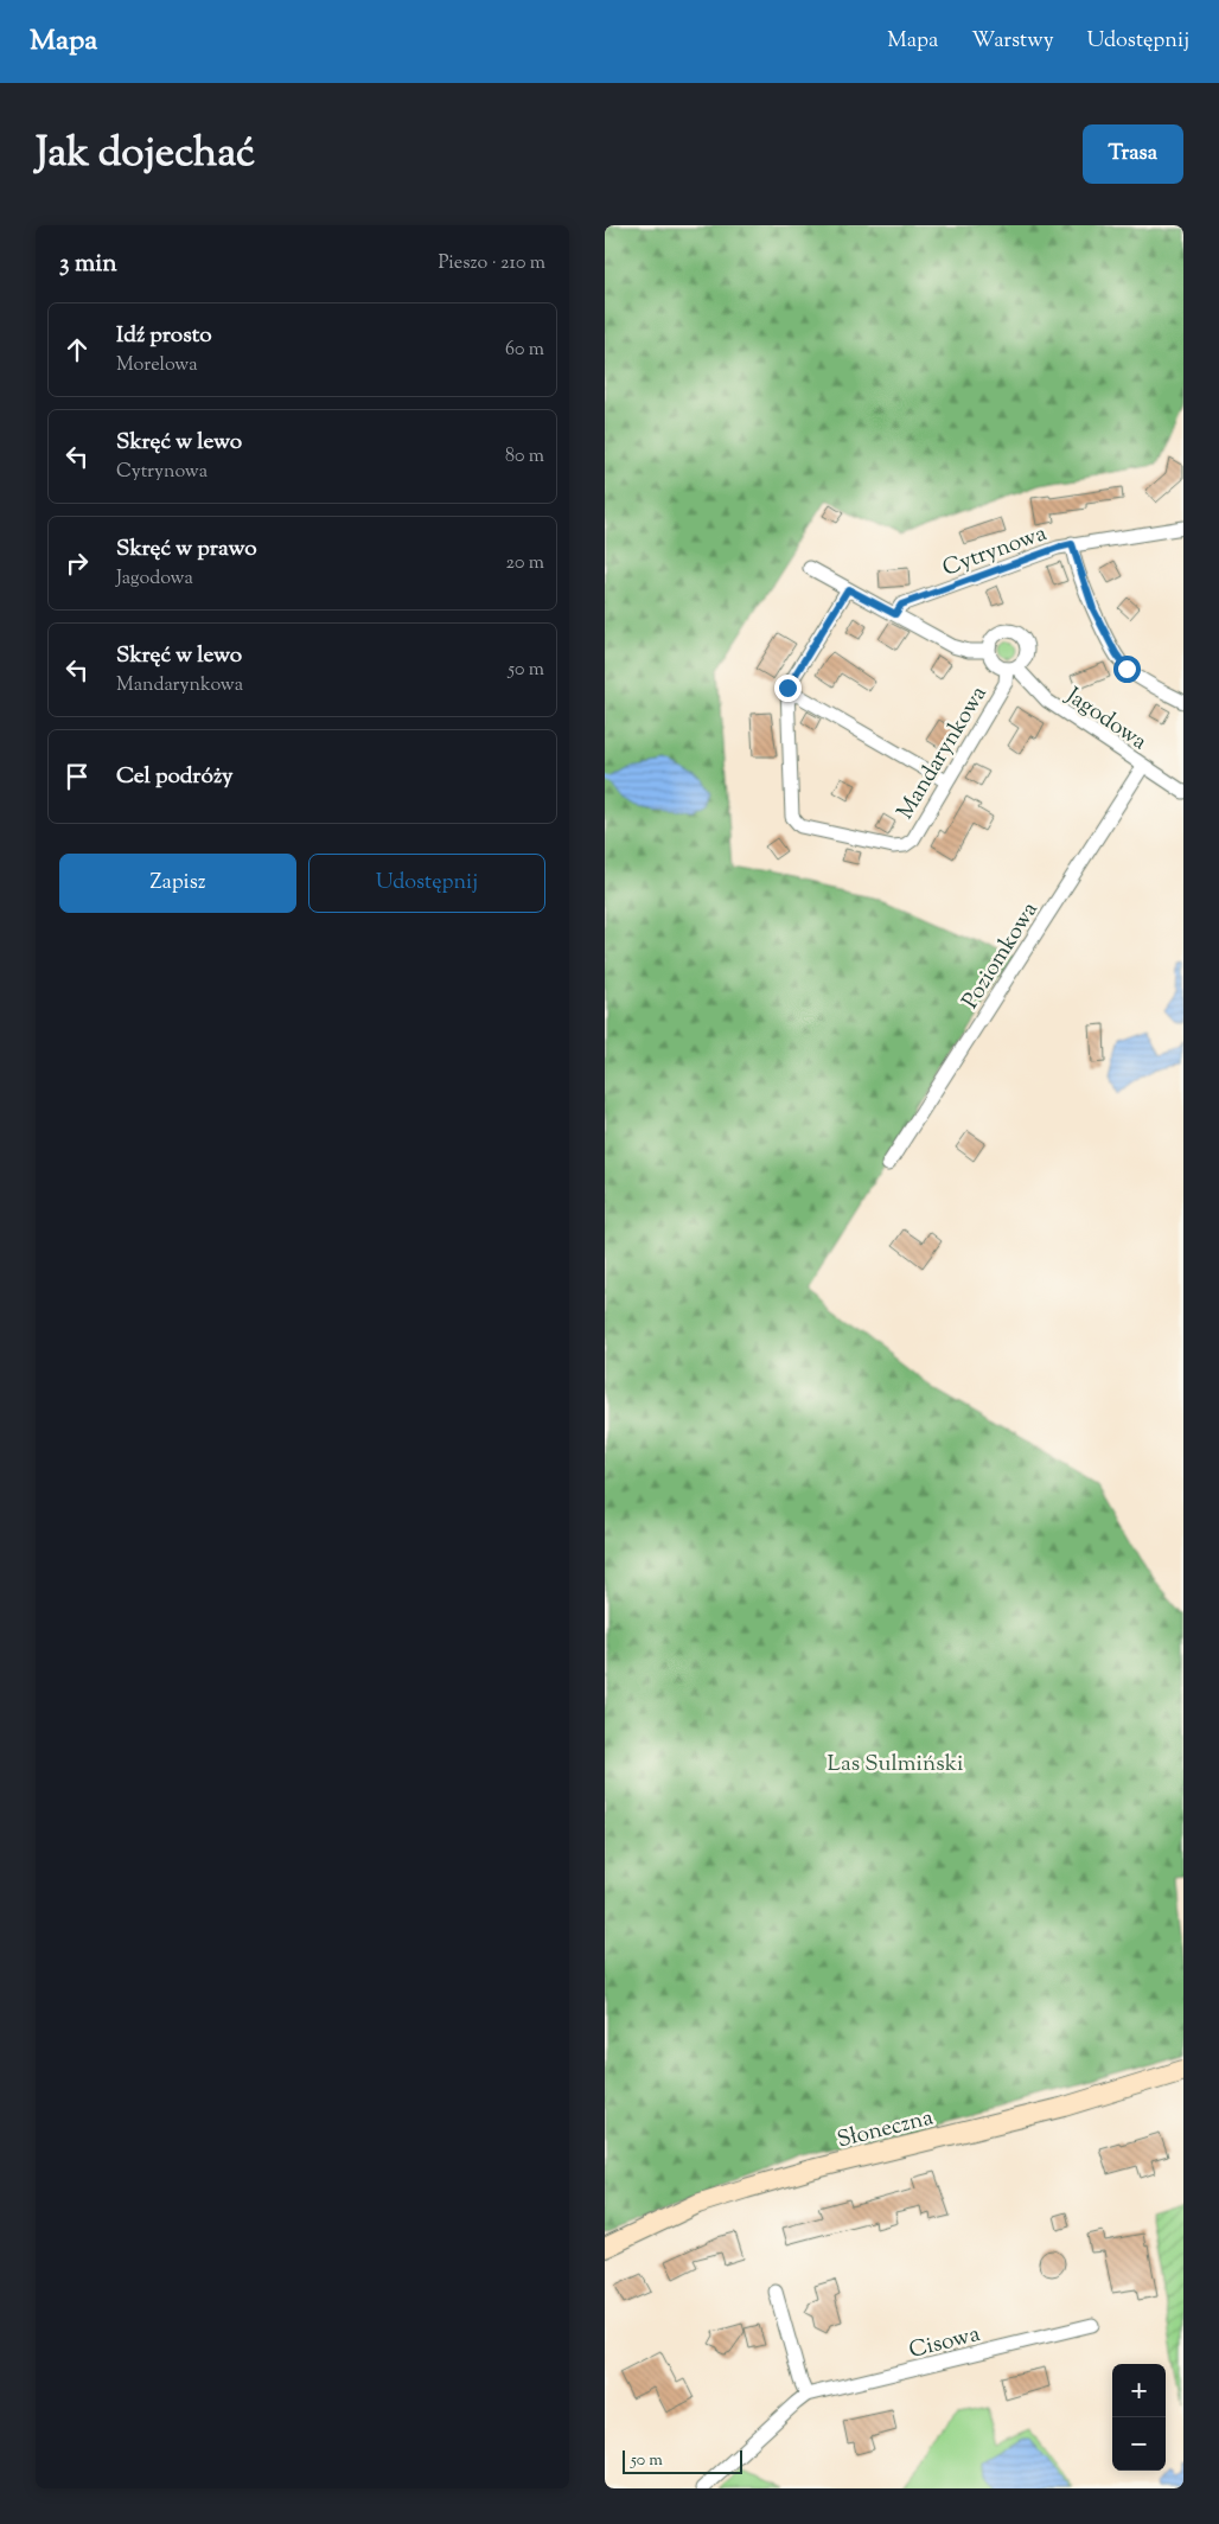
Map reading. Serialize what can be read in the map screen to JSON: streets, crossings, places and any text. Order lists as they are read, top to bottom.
{
  "streets": {
    "street": [
      "Cytrynowa",
      "Jagodowa",
      "Mandarynkowa",
      "Poziomkowa",
      "Słoneczna",
      "Cisowa"
    ]
  },
  "crossings": [
    ["Jagodowa", "Mandarynkowa"],
    ["Jagodowa", "Poziomkowa"]
  ],
  "parks": ["Las Sulmiński"],
  "scale_bar": "50 m",
  "page": {
    "header": "Mapa",
    "nav": ["Mapa", "Warstwy", "Udostępnij"],
    "title": "Jak dojechać",
    "buttons": [
      "Trasa",
      ["Zapisz", "Udostępnij"]
    ],
    "heading": ["3 min", "Pieszo · 210 m"],
    "list": [
      ["Idź prosto", "Morelowa", "60 m"],
      ["Skręć w lewo", "Cytrynowa", "80 m"],
      ["Skręć w prawo", "Jagodowa", "20 m"],
      ["Skręć w lewo", "Mandarynkowa", "50 m"],
      "Cel podróży"
    ],
    "map_buttons": ["+", "−"],
    "scale": "50 m"
  }
}
